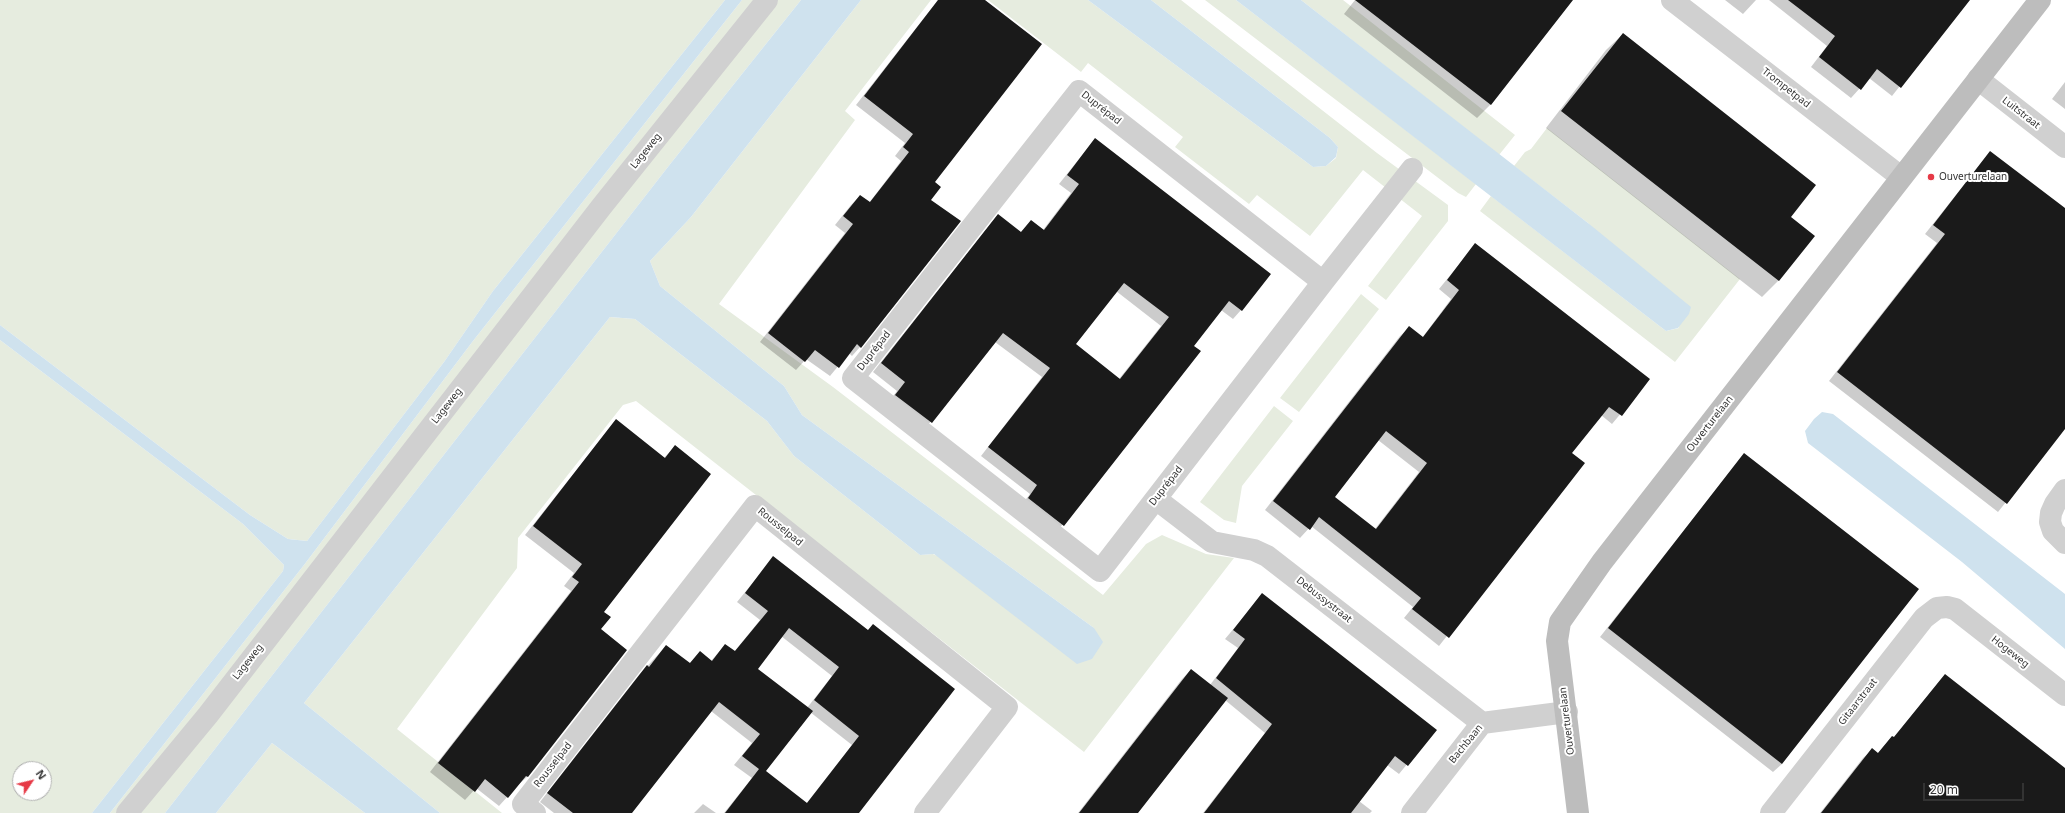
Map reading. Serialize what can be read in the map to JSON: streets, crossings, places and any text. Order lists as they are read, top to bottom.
{
  "streets": {
    "street": [
      "Trompetpad",
      "Duprépad",
      "Luitstraat",
      "Lageweg",
      "Ouverturelaan",
      "Rousselpad",
      "Debussystraat",
      "Hogeweg",
      "Gitaarstraat",
      "Bachbaan"
    ]
  },
  "crossings": [
    ["Trompetpad", "Ouverturelaan"],
    ["Duprépad", "Debussystraat"],
    ["Luitstraat", "Ouverturelaan"],
    ["Ouverturelaan", "Bachbaan"],
    ["Debussystraat", "Bachbaan"],
    ["Hogeweg", "Gitaarstraat"]
  ],
  "places": ["Ouverturelaan"],
  "scale_bar": "20 m",
  "north": "top right"
}
